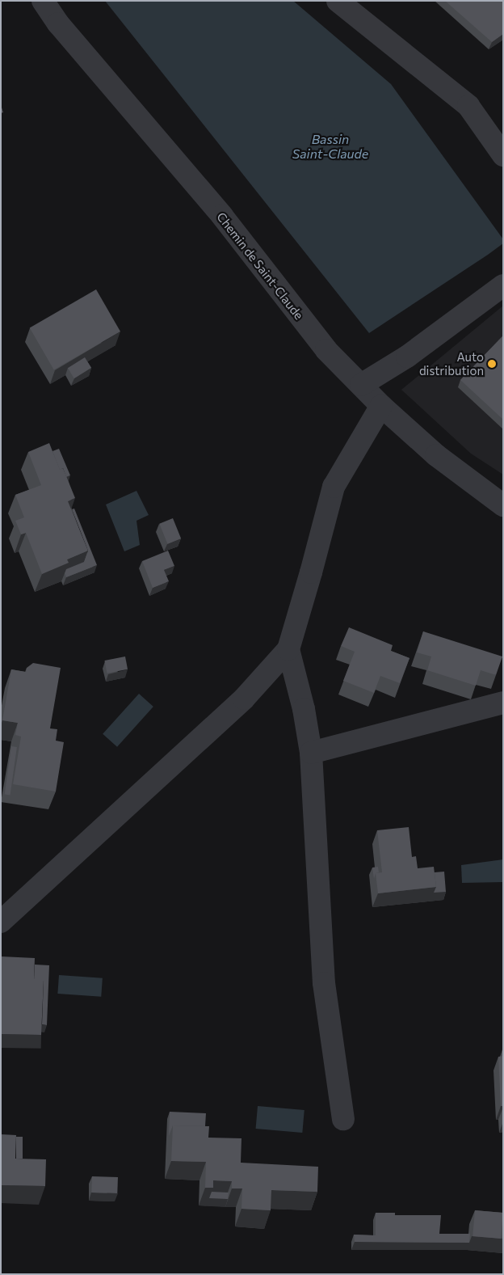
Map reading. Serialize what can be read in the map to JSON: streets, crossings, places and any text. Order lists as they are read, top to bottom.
{
  "streets": {
    "street": ["Chemin de Saint-Claude"]
  },
  "water": ["Bassin Saint-Claude"],
  "places": ["Auto distribution"]
}
